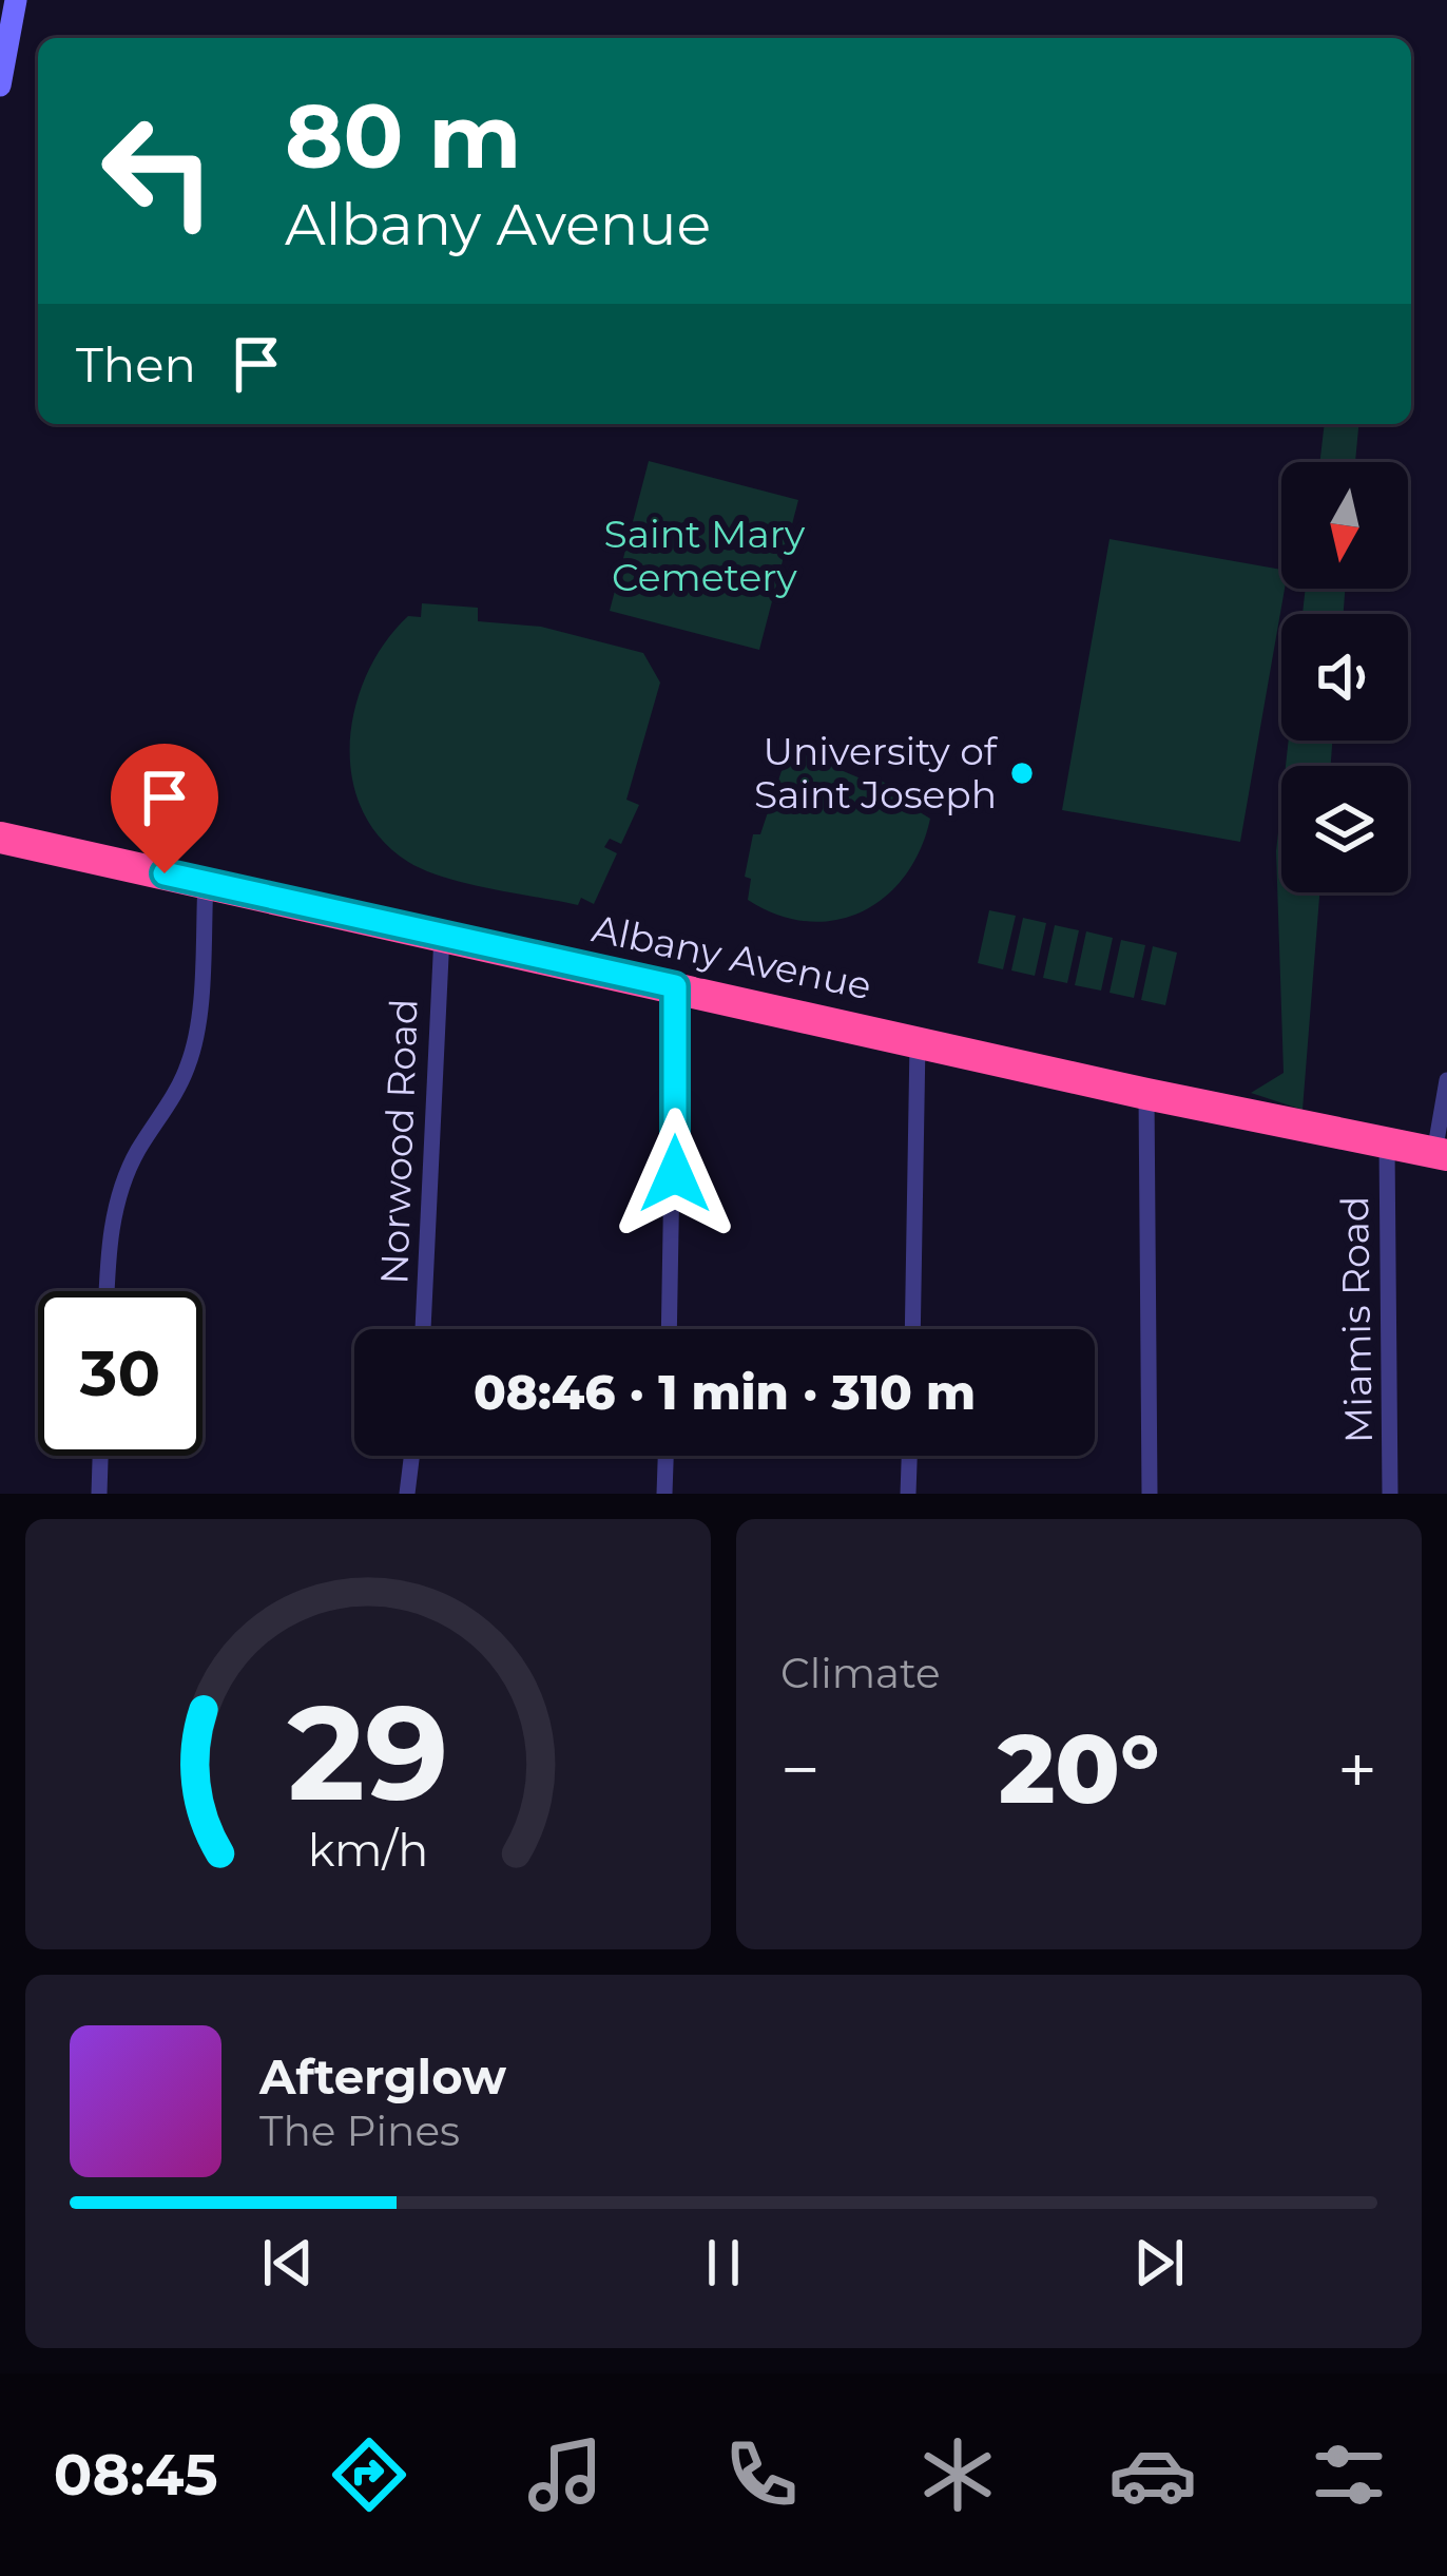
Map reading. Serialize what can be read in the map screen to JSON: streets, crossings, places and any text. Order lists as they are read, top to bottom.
{
  "streets": {
    "highway": ["Albany Avenue"],
    "street": ["Norwood Road", "Miamis Road"]
  },
  "crossings": [
    ["Albany Avenue", "Norwood Road"],
    ["Albany Avenue", "Miamis Road"]
  ],
  "parks": ["Saint Mary Cemetery"],
  "places": ["University of Saint Joseph"],
  "north": "bottom",
  "page": {
    "turn": ["80 m", "Albany Avenue"],
    "then": "Then",
    "limit": "30",
    "trip": "08:46 · 1 min · 310 m",
    "tile": "Climate",
    "heat": ["−", "20°", "+"],
    "song": ["Afterglow", "The Pines"],
    "tabs": "08:45",
    "gauge": ["29", "km/h"]
  }
}
